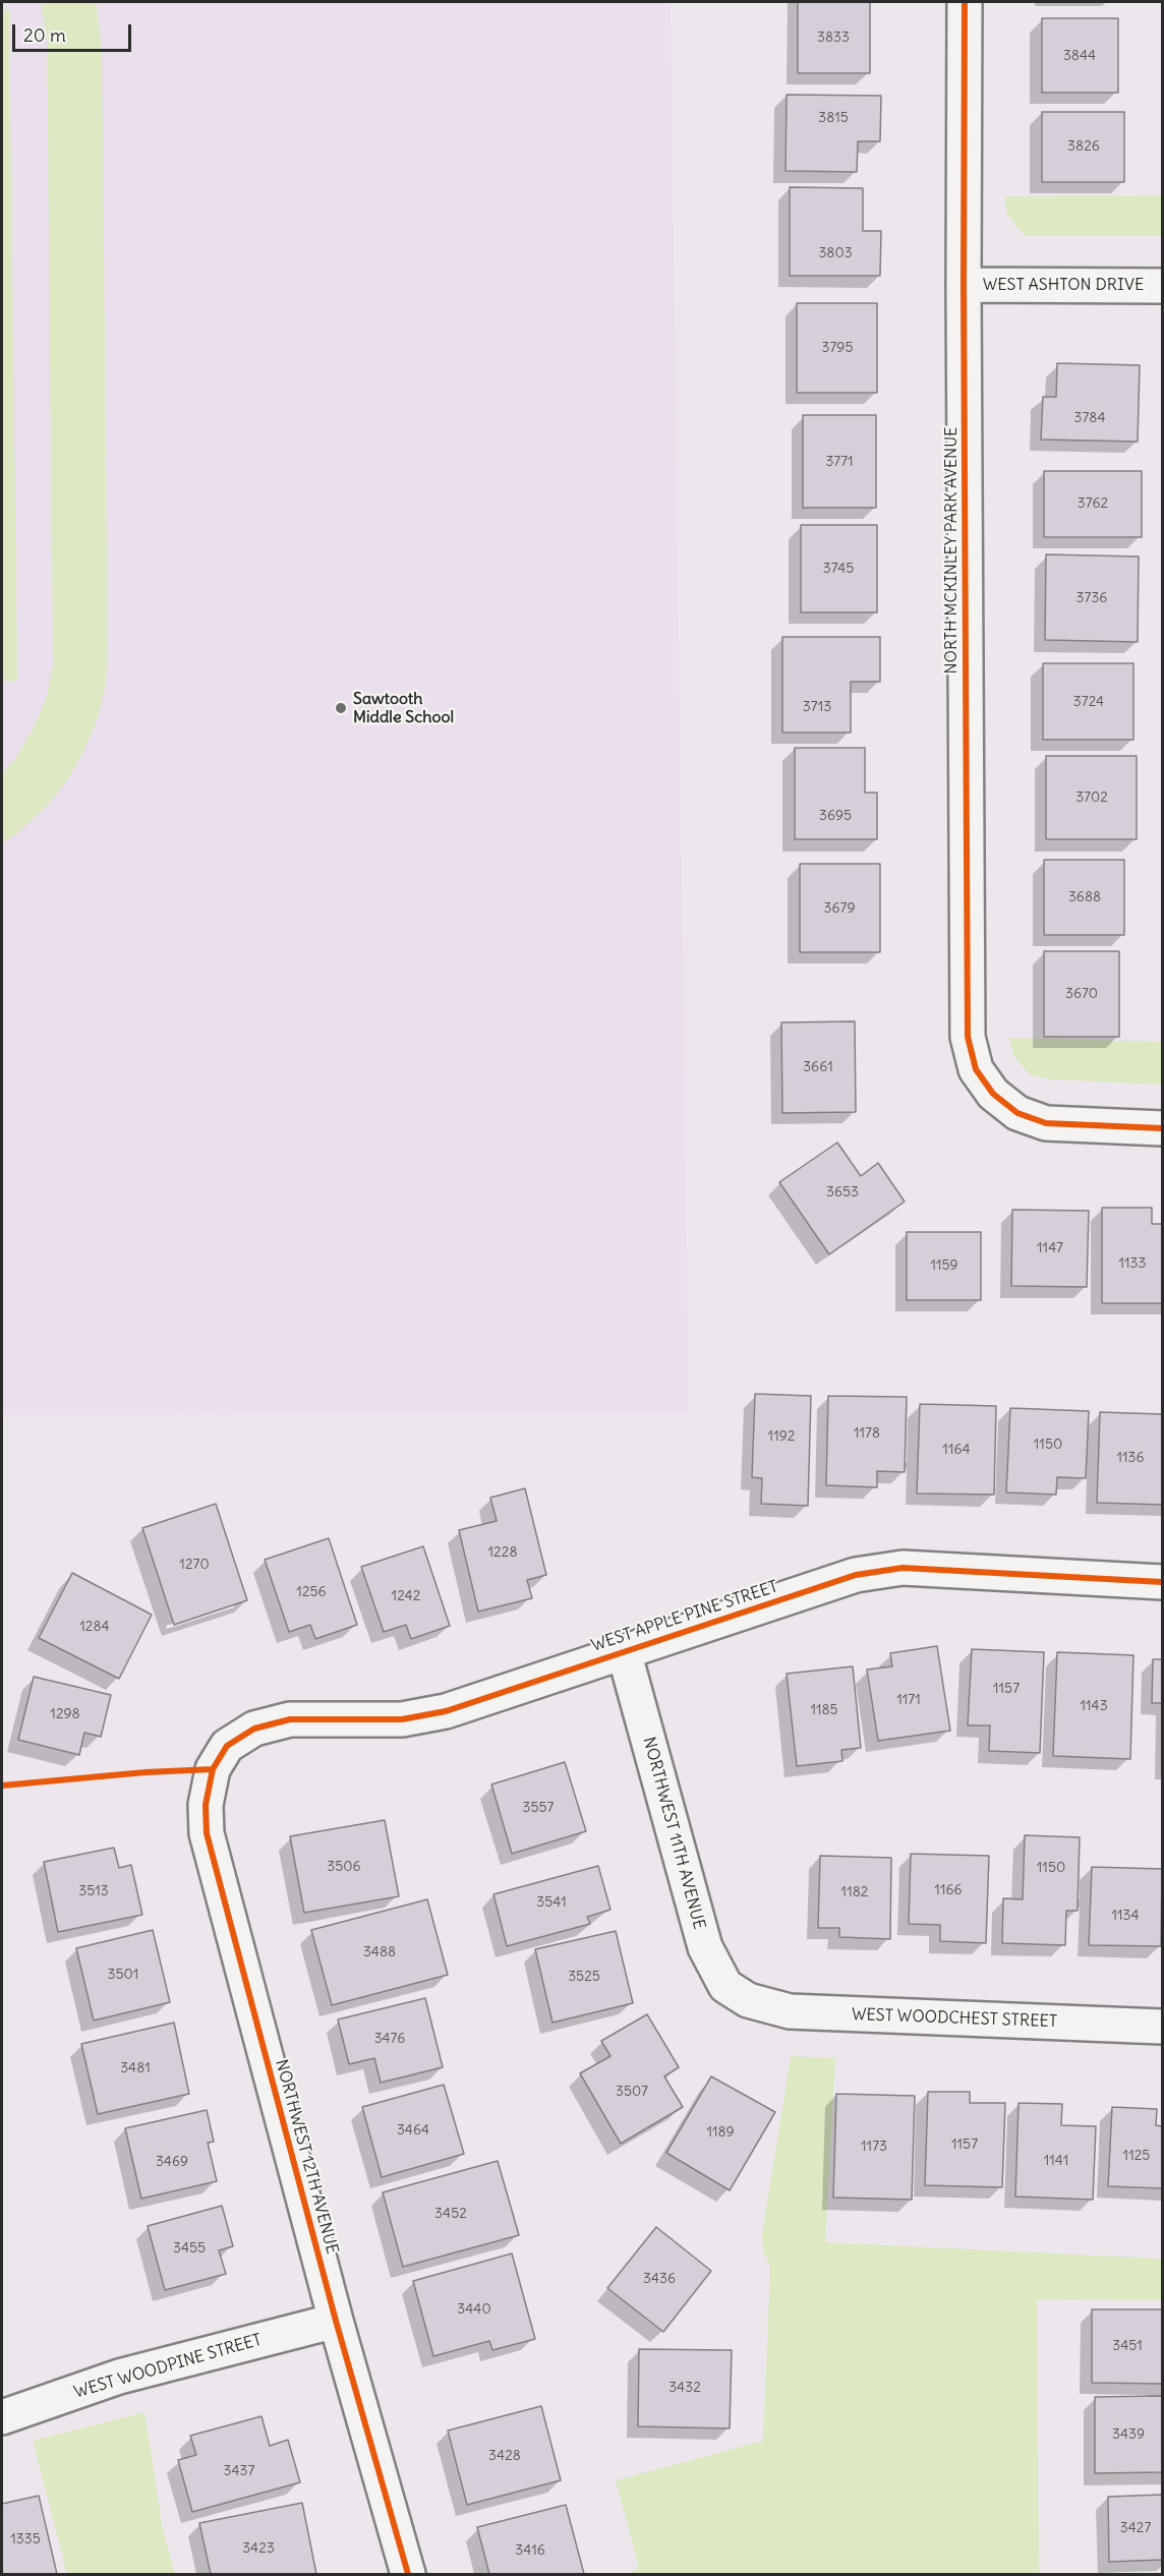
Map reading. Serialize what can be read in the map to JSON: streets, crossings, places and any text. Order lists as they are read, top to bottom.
{
  "streets": {
    "street": [
      "WEST ASHTON DRIVE",
      "NORTH MCKINLEY PARK AVENUE",
      "WEST APPLE PINE STREET",
      "NORTHWEST 11TH AVENUE",
      "WEST WOODCHEST STREET",
      "NORTHWEST 12TH AVENUE",
      "WEST WOODPINE STREET"
    ]
  },
  "crossings": [
    ["WEST ASHTON DRIVE", "NORTH MCKINLEY PARK AVENUE"],
    ["WEST APPLE PINE STREET", "NORTHWEST 11TH AVENUE"],
    ["WEST APPLE PINE STREET", "NORTHWEST 12TH AVENUE"],
    ["NORTHWEST 11TH AVENUE", "WEST WOODCHEST STREET"],
    ["NORTHWEST 12TH AVENUE", "WEST WOODPINE STREET"]
  ],
  "places": ["Sawtooth Middle School"],
  "house_numbers": [
    "3833",
    "3844",
    "3815",
    "3826",
    "3803",
    "3795",
    "3784",
    "3771",
    "3762",
    "3745",
    "3736",
    "3724",
    "3713",
    "3702",
    "3695",
    "3688",
    "3679",
    "3670",
    "3661",
    "3653",
    "1147",
    "1133",
    "1159",
    "1178",
    "1192",
    "1150",
    "1164",
    "1136",
    "1228",
    "1270",
    "1256",
    "1242",
    "1284",
    "1157",
    "1171",
    "1143",
    "1185",
    "1298",
    "3557",
    "3506",
    "1150",
    "1166",
    "3513",
    "1182",
    "3541",
    "1134",
    "3488",
    "3501",
    "3525",
    "3476",
    "3481",
    "3507",
    "3464",
    "1189",
    "1157",
    "1173",
    "1125",
    "1141",
    "3469",
    "3452",
    "3455",
    "3436",
    "3440",
    "3451",
    "3432",
    "3439",
    "3428",
    "3437",
    "3427",
    "1335",
    "3423",
    "3416"
  ],
  "scale_bar": "20 m"
}
